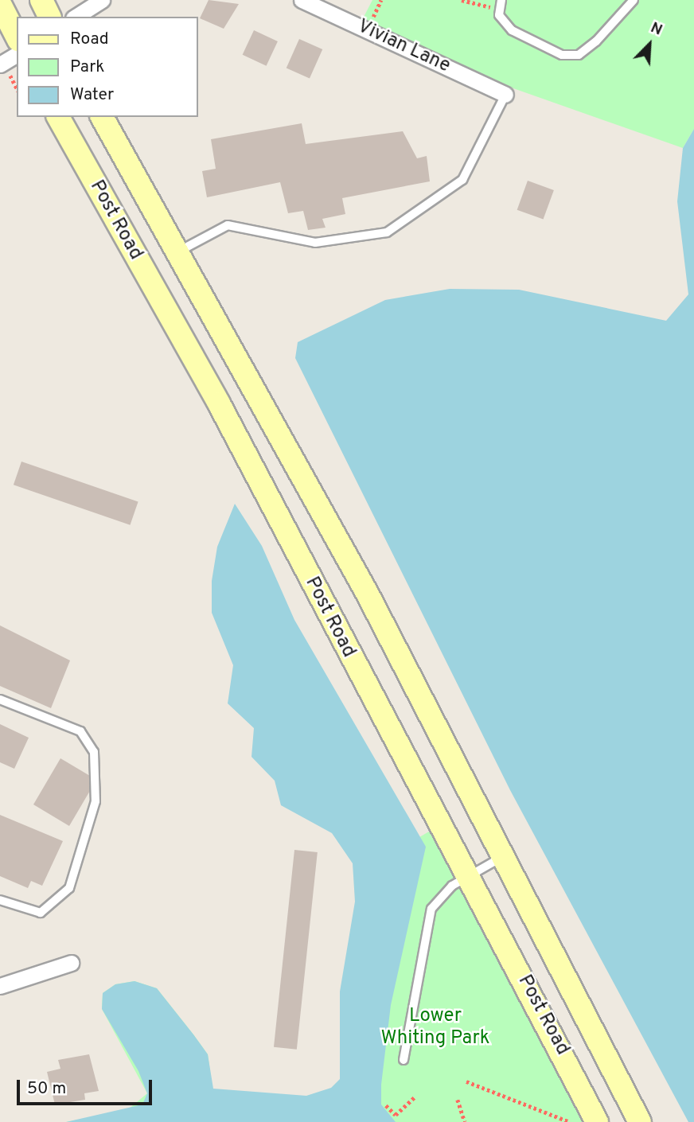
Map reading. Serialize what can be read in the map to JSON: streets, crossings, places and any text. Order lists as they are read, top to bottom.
{
  "streets": {
    "main road": ["Post Road"],
    "street": ["Vivian Lane"]
  },
  "parks": ["Lower Whiting Park"],
  "legend": ["Road", "Park", "Water"],
  "scale_bar": "50 m",
  "north": "top right"
}
